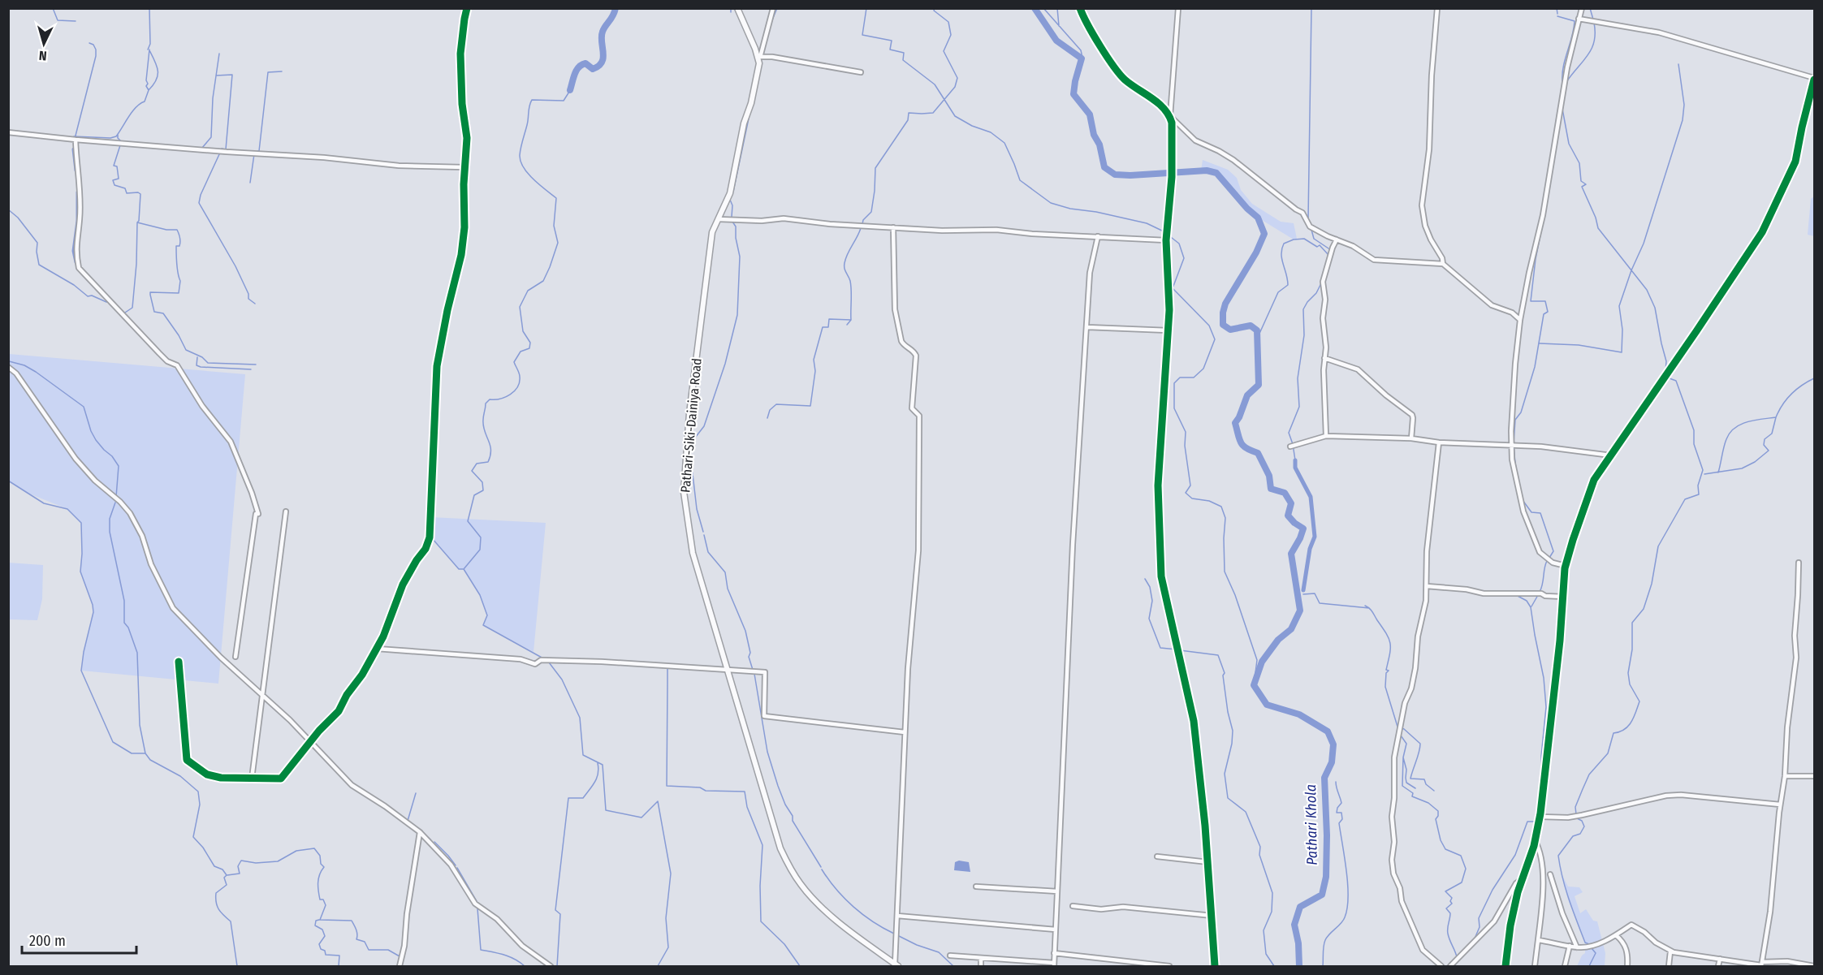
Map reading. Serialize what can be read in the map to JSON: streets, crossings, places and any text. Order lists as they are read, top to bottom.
{
  "streets": {
    "main road": ["Pathari-Siki-Dainiya Road"]
  },
  "water": ["Pathari Khola"],
  "scale_bar": "200 m",
  "north": "bottom"
}
